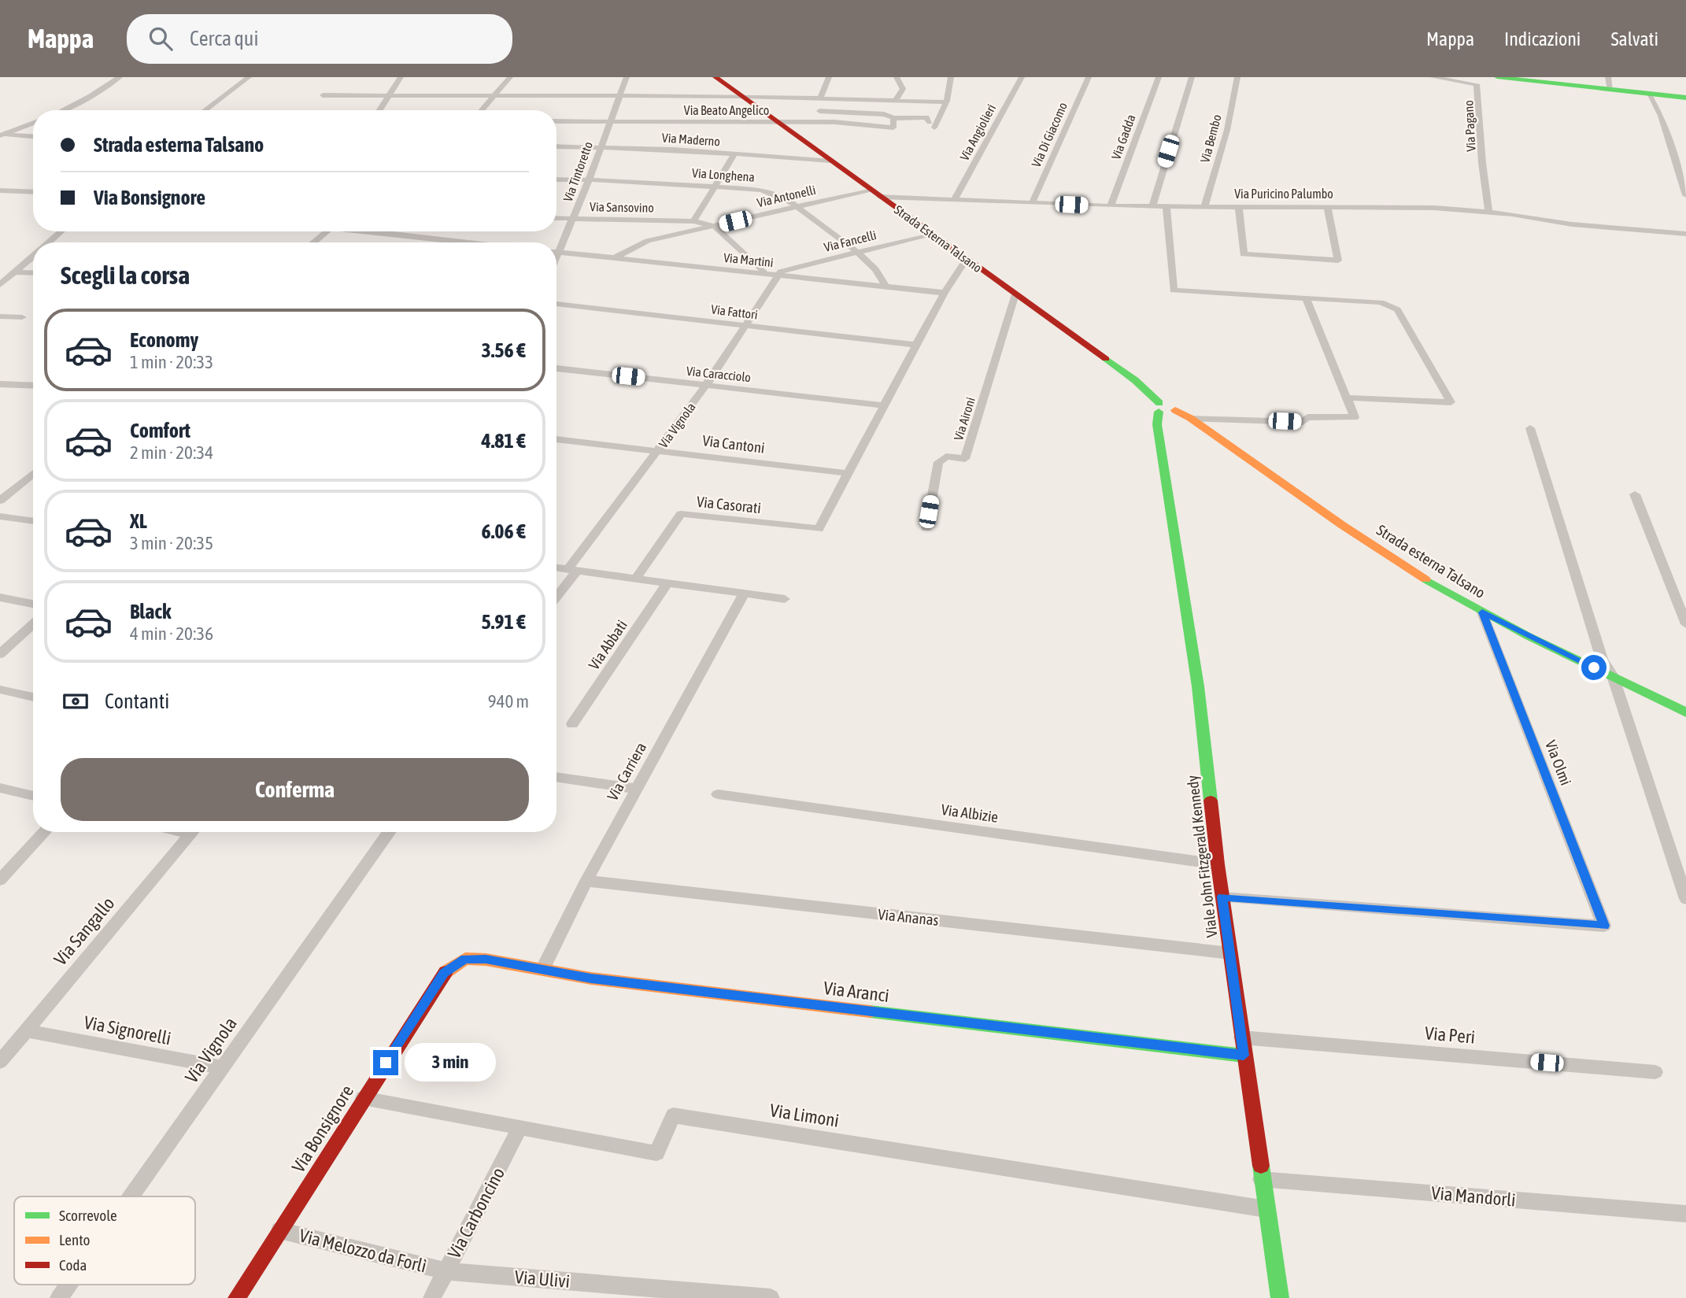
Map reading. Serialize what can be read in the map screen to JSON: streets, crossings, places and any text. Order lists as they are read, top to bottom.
{
  "streets": {
    "street": [
      "Via Beato Angelico",
      "Via Pagano",
      "Via Angiolieri",
      "Via Di Giacomo",
      "Via Gadda",
      "Via Bembo",
      "Via Maderno",
      "Via Tintoretto",
      "Via Longhena",
      "Via Puricino Palumbo",
      "Via Antonelli",
      "Via Sansovino",
      "Strada Esterna Talsano",
      "Via Fancelli",
      "Via Martini",
      "Via Fattori",
      "Via Caracciolo",
      "Via Aironi",
      "Via Vignola",
      "Via Cantoni",
      "Via Casorati",
      "Strada esterna Talsano",
      "Via Abbati",
      "Via Olmi",
      "Via Carriera",
      "Via Albizie",
      "Viale John Fitzgerald Kennedy",
      "Via Ananas",
      "Via Sangallo",
      "Via Aranci",
      "Via Signorelli",
      "Via Peri",
      "Via Limoni",
      "Via Bonsignore",
      "Via Mandorli",
      "Via Carboncino",
      "Via Melozzo da Forlì",
      "Via Ulivi"
    ]
  },
  "crossings": [
    ["Via Beato Angelico", "Via Tintoretto"],
    ["Via Beato Angelico", "Strada Esterna Talsano"],
    ["Via Pagano", "Via Puricino Palumbo"],
    ["Via Angiolieri", "Via Puricino Palumbo"],
    ["Via Di Giacomo", "Via Puricino Palumbo"],
    ["Via Gadda", "Via Puricino Palumbo"],
    ["Via Bembo", "Via Puricino Palumbo"],
    ["Via Maderno", "Via Tintoretto"],
    ["Via Maderno", "Strada Esterna Talsano"],
    ["Via Tintoretto", "Via Longhena"],
    ["Via Tintoretto", "Via Sansovino"],
    ["Via Tintoretto", "Via Martini"],
    ["Via Longhena", "Via Antonelli"],
    ["Via Longhena", "Via Fancelli"],
    ["Via Longhena", "Via Martini"],
    ["Via Puricino Palumbo", "Via Antonelli"],
    ["Via Puricino Palumbo", "Strada Esterna Talsano"],
    ["Via Antonelli", "Via Sansovino"],
    ["Via Antonelli", "Strada Esterna Talsano"],
    ["Via Antonelli", "Via Martini"],
    ["Strada Esterna Talsano", "Via Fancelli"],
    ["Strada Esterna Talsano", "Via Aironi"],
    ["Strada Esterna Talsano", "Strada esterna Talsano"],
    ["Strada Esterna Talsano", "Viale John Fitzgerald Kennedy"],
    ["Via Fancelli", "Via Martini"],
    ["Via Fancelli", "Via Vignola"],
    ["Via Martini", "Via Vignola"],
    ["Via Fattori", "Via Vignola"],
    ["Via Caracciolo", "Via Vignola"],
    ["Via Vignola", "Via Cantoni"],
    ["Via Vignola", "Via Signorelli"],
    ["Via Cantoni", "Via Casorati"],
    ["Strada esterna Talsano", "Via Olmi"],
    ["Via Olmi", "Viale John Fitzgerald Kennedy"],
    ["Via Carriera", "Via Ananas"],
    ["Via Carriera", "Via Aranci"],
    ["Via Albizie", "Viale John Fitzgerald Kennedy"],
    ["Viale John Fitzgerald Kennedy", "Via Ananas"],
    ["Viale John Fitzgerald Kennedy", "Via Aranci"],
    ["Viale John Fitzgerald Kennedy", "Via Peri"],
    ["Viale John Fitzgerald Kennedy", "Via Limoni"],
    ["Viale John Fitzgerald Kennedy", "Via Mandorli"],
    ["Via Sangallo", "Via Signorelli"],
    ["Via Aranci", "Via Bonsignore"],
    ["Via Limoni", "Via Bonsignore"],
    ["Via Limoni", "Via Carboncino"],
    ["Via Bonsignore", "Via Melozzo da Forlì"],
    ["Via Carboncino", "Via Melozzo da Forlì"],
    ["Via Carboncino", "Via Ulivi"],
    ["Via Melozzo da Forlì", "Via Ulivi"]
  ],
  "legend": ["Scorrevole", "Lento", "Coda"],
  "page": {
    "header": "Mappa",
    "search": "Cerca qui",
    "nav": ["Mappa", "Indicazioni", "Salvati"],
    "banner": ["Strada esterna Talsano", "Via Bonsignore"],
    "heading": "Scegli la corsa",
    "list": [
      {
        "name": "Economy",
        "note": "1 min · 20:33",
        "value": "3.56 €"
      },
      {
        "name": "Comfort",
        "note": "2 min · 20:34",
        "value": "4.81 €"
      },
      {
        "name": "XL",
        "note": "3 min · 20:35",
        "value": "6.06 €"
      },
      {
        "name": "Black",
        "note": "4 min · 20:36",
        "value": "5.91 €"
      }
    ],
    "pay": ["Contanti", "940 m"],
    "buttons": "Conferma",
    "bubble": "3 min"
  }
}
